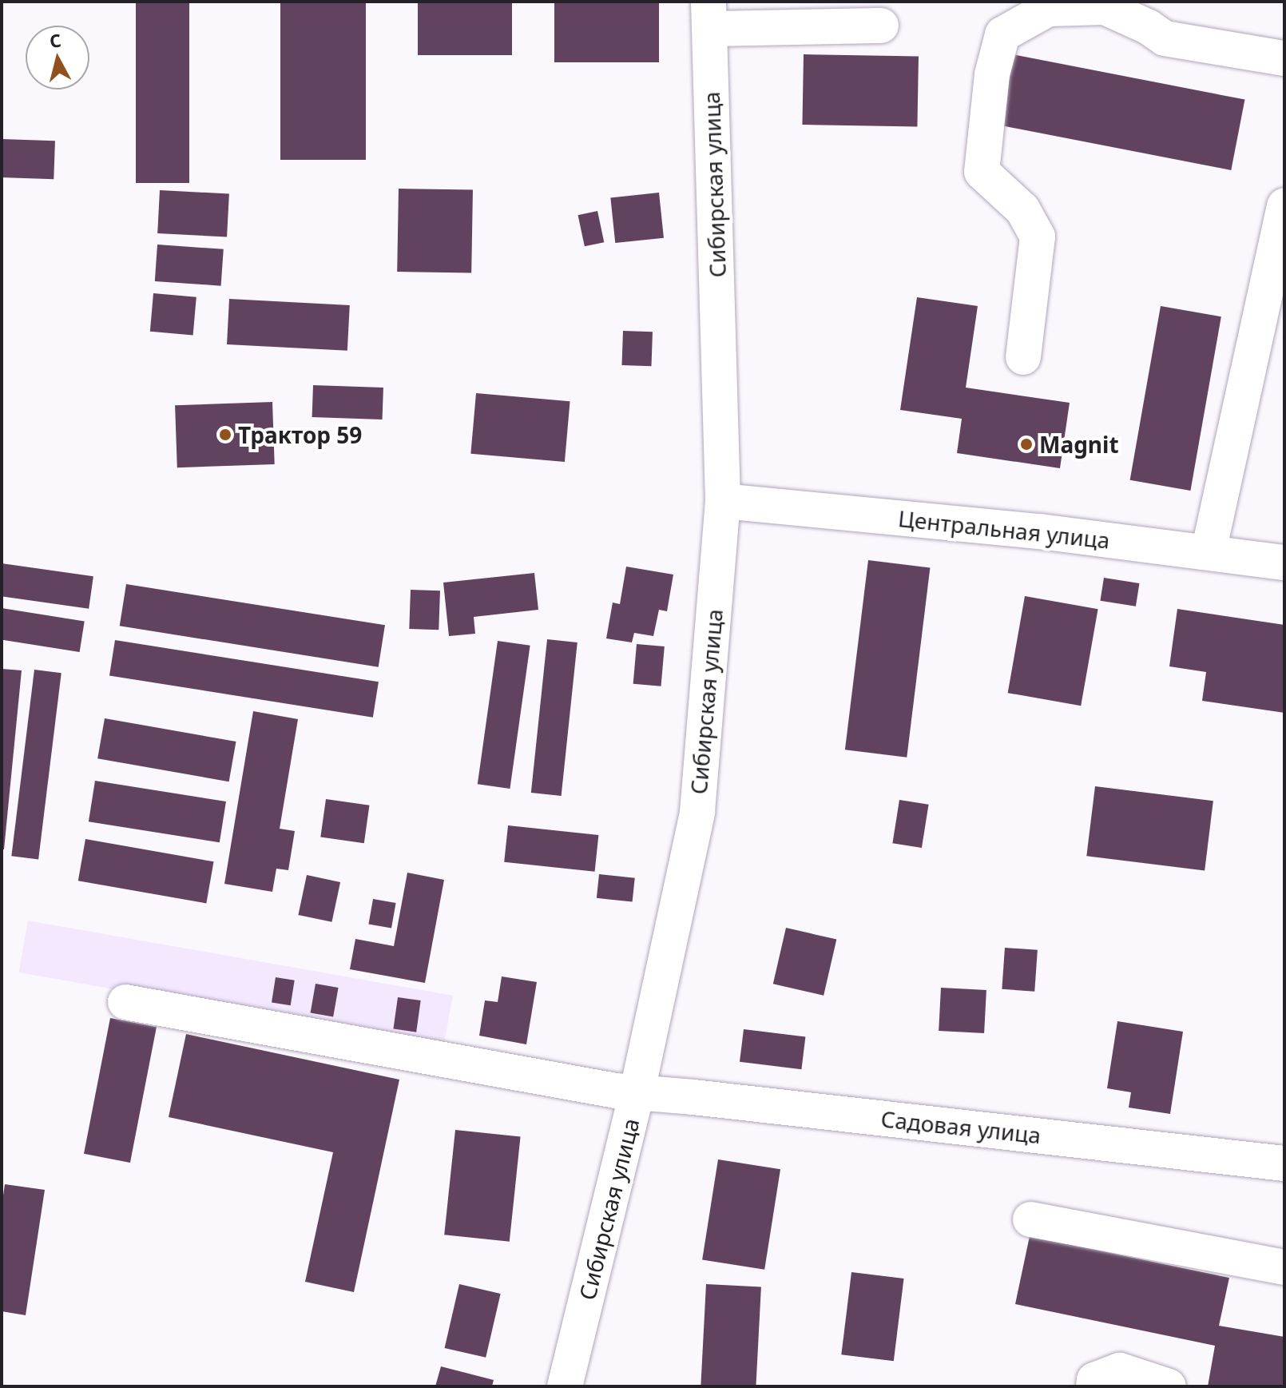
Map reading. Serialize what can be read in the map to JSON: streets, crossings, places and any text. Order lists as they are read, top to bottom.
{
  "streets": {
    "street": ["Сибирская улица", "Центральная улица", "Садовая улица"]
  },
  "crossings": [
    ["Сибирская улица", "Центральная улица"],
    ["Сибирская улица", "Садовая улица"]
  ],
  "places": ["Трактор 59", "Magnit"],
  "north": "top"
}
